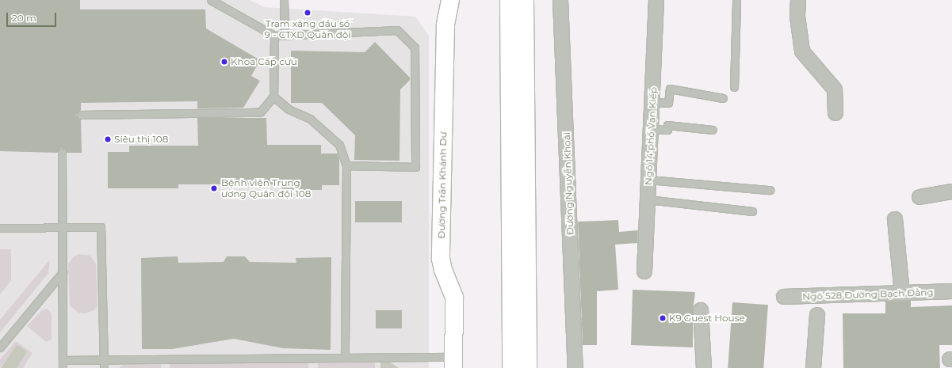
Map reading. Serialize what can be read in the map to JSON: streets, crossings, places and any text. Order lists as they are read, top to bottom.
{
  "streets": {
    "main road": ["Đường Trần Khánh Dư"],
    "street": ["Ngõ 14 phố Vạn Kiếp", "Đường Nguyễn Khoái", "Ngõ 528 Đường Bạch Đằng"]
  },
  "places": [
    "Trạm xăng dầu số 9 - CTXD Quân đội",
    "Khoa Cấp cứu",
    "Siêu thị 108",
    "Bệnh viện Trung ương Quân đội 108",
    "K9 Guest House"
  ],
  "scale_bar": "20 m"
}
